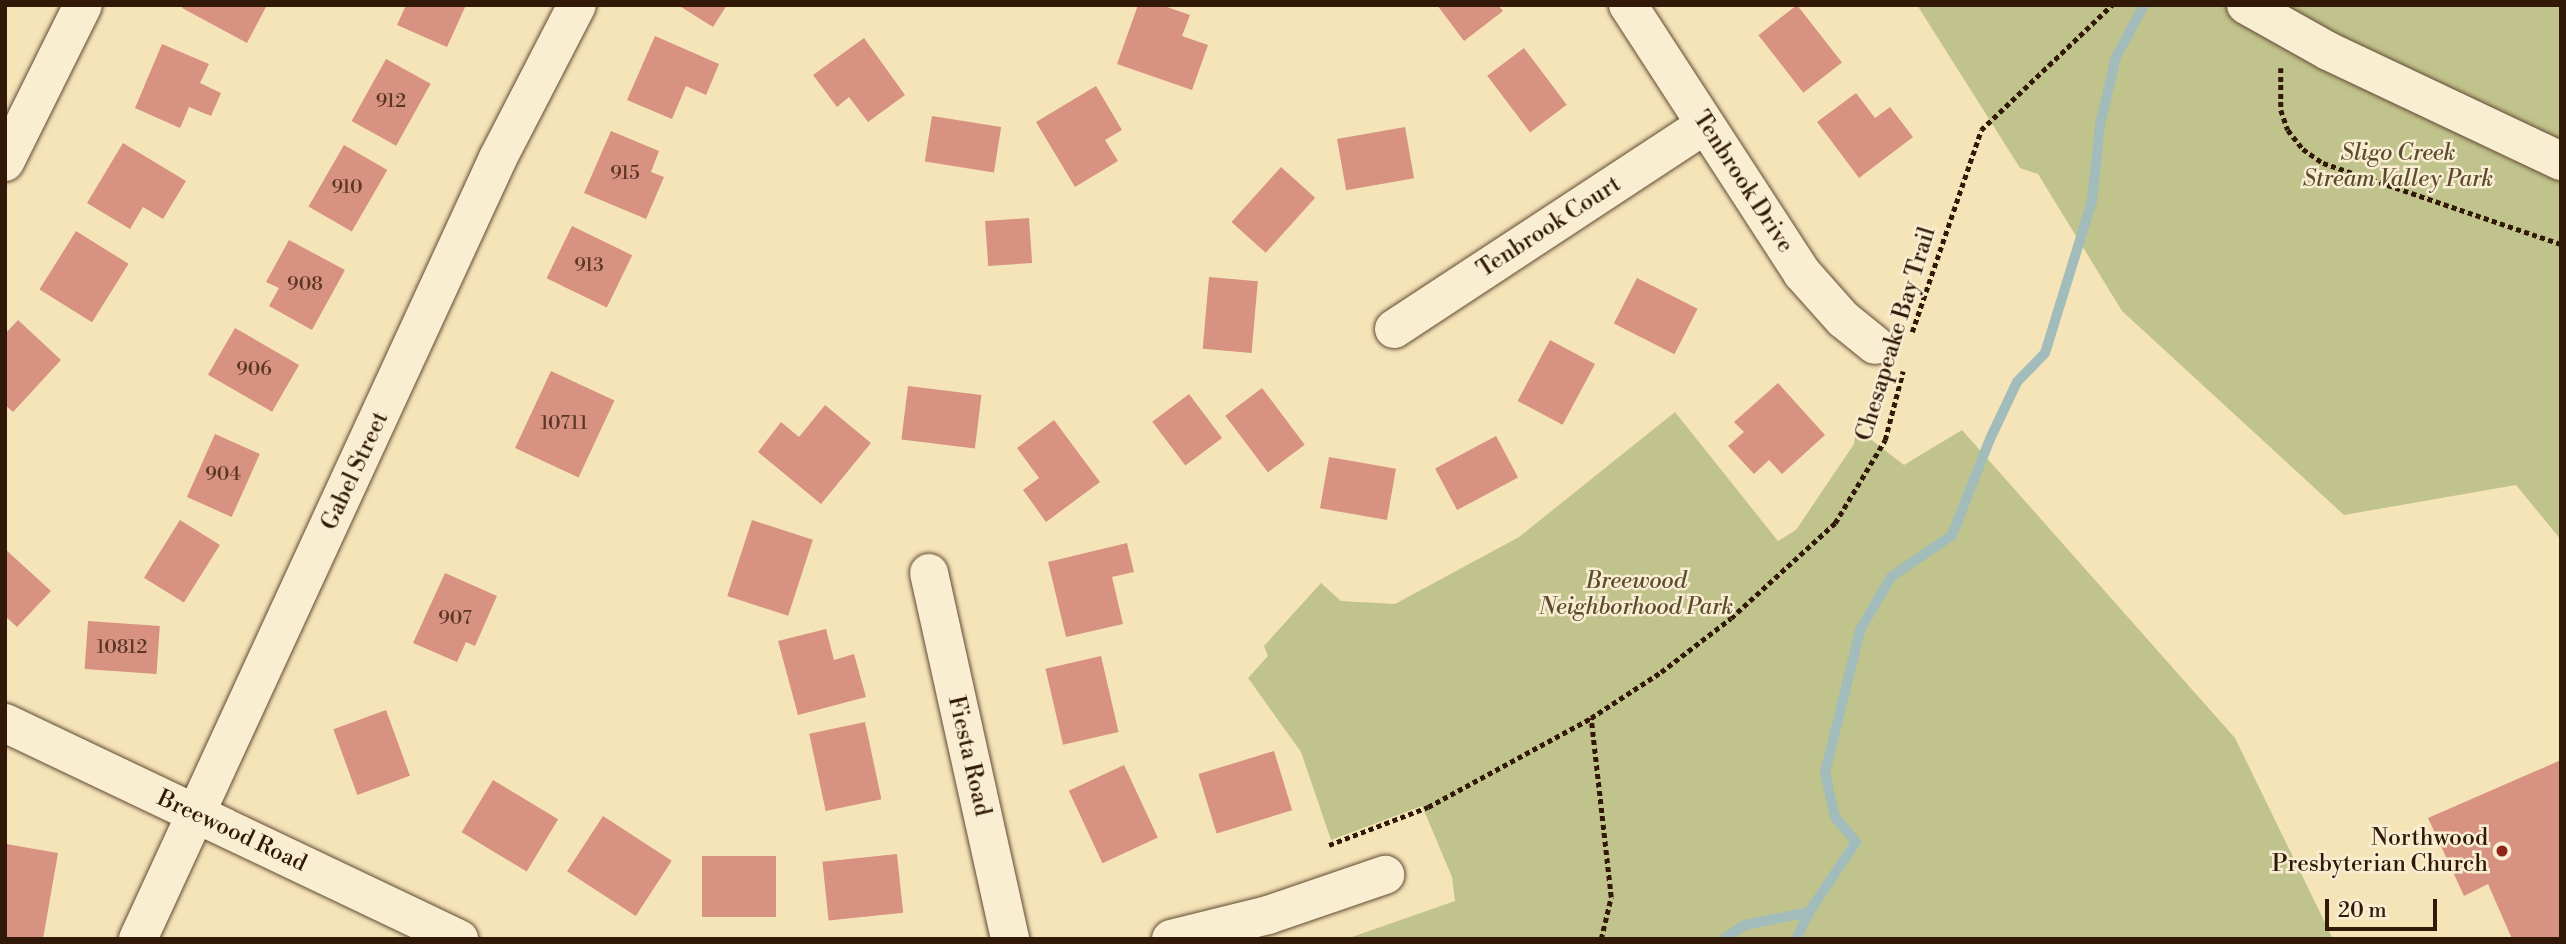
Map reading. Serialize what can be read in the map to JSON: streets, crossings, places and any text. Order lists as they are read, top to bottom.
{
  "streets": {
    "street": [
      "Tenbrook Drive",
      "Tenbrook Court",
      "Gabel Street",
      "Fiesta Road",
      "Breewood Road"
    ],
    "path": ["Chesapeake Bay Trail"]
  },
  "crossings": [
    ["Tenbrook Drive", "Tenbrook Court"],
    ["Tenbrook Drive", "Chesapeake Bay Trail"],
    ["Gabel Street", "Breewood Road"]
  ],
  "parks": ["Sligo Creek Stream Valley Park", "Breewood Neighborhood Park"],
  "places": ["Northwood Presbyterian Church"],
  "house_numbers": [
    "912",
    "915",
    "910",
    "913",
    "908",
    "906",
    "10711",
    "904",
    "907",
    "10812"
  ],
  "scale_bar": "20 m"
}
